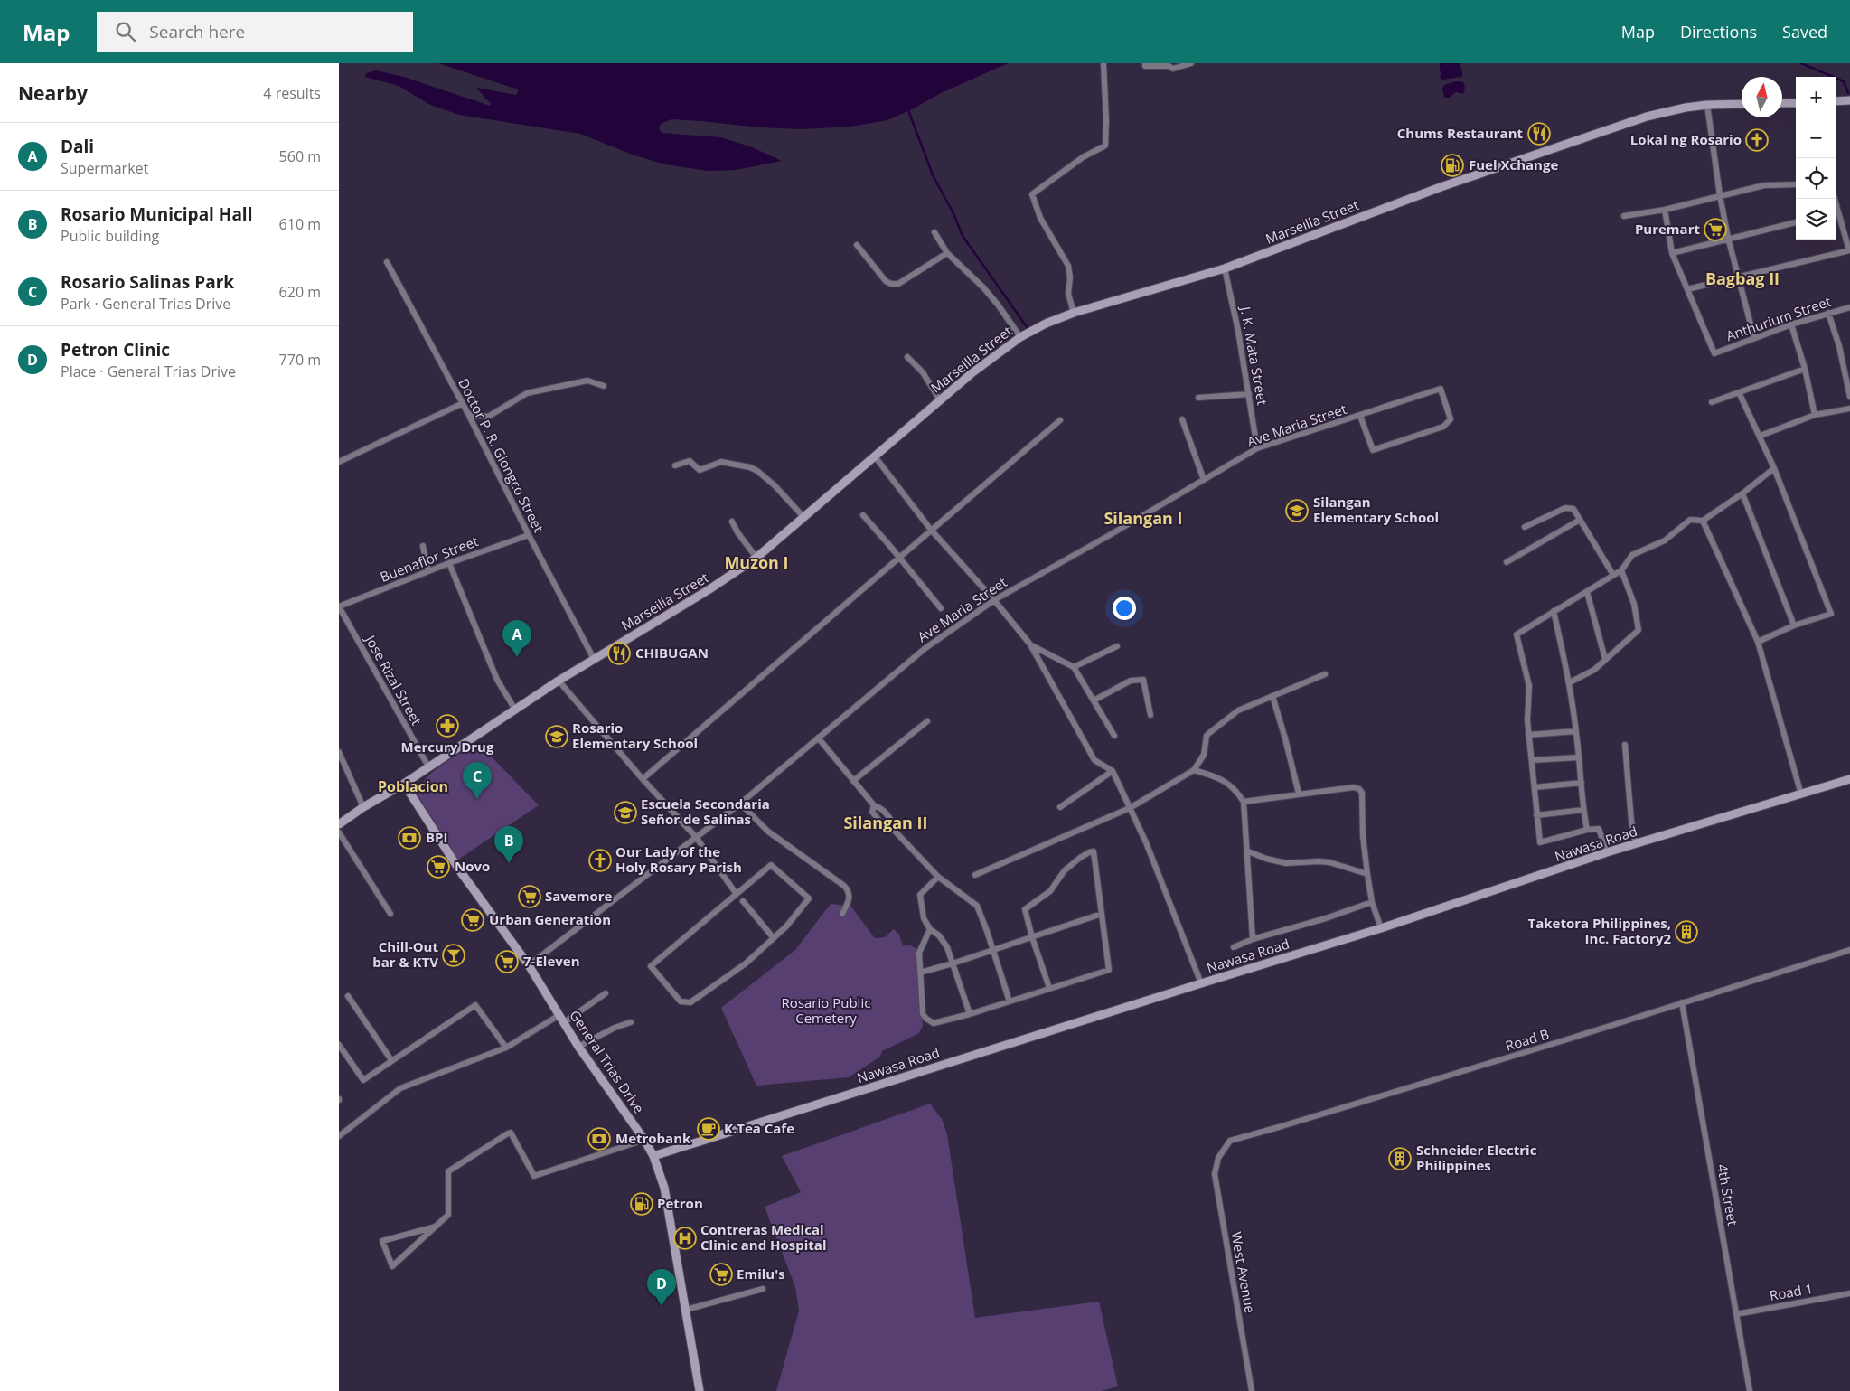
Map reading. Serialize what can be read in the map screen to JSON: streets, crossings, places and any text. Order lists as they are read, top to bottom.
{
  "streets": {
    "main road": ["Marseilla Street", "Nawasa Road", "General Trias Drive"],
    "street": [
      "Anthurium Street",
      "J. K. Mata Street",
      "Ave Maria Street",
      "Doctor P. R. Giongco Street",
      "Buenaflor Street",
      "Jose Rizal Street",
      "Road B",
      "4th Street",
      "West Avenue",
      "Road 1"
    ]
  },
  "crossings": [
    ["Marseilla Street", "J. K. Mata Street"],
    ["Marseilla Street", "Doctor P. R. Giongco Street"],
    ["Marseilla Street", "Jose Rizal Street"],
    ["Marseilla Street", "General Trias Drive"],
    ["J. K. Mata Street", "Ave Maria Street"],
    ["Ave Maria Street", "General Trias Drive"],
    ["Doctor P. R. Giongco Street", "Buenaflor Street"],
    ["Buenaflor Street", "Jose Rizal Street"],
    ["Nawasa Road", "General Trias Drive"],
    ["Road B", "4th Street"],
    ["Road B", "West Avenue"],
    ["4th Street", "Road 1"]
  ],
  "districts": [
    "Bagbag II",
    "Silangan I",
    "Muzon I",
    "Poblacion",
    "Silangan II"
  ],
  "parks": ["Rosario Public Cemetery"],
  "places": {
    "restaurant": ["Chums Restaurant", "CHIBUGAN"],
    "church": ["Lokal ng Rosario", "Our Lady of the Holy Rosary Parish"],
    "fuel station": ["Fuel Xchange", "Petron"],
    "supermarket": [
      "Puremart",
      "Novo",
      "Savemore",
      "Urban Generation",
      "7-Eleven",
      "Emilu's"
    ],
    "school or university": ["Silangan Elementary School", "Rosario Elementary School", "Escuela Secondaria Señor de Salinas"],
    "pharmacy": ["Mercury Drug"],
    "bank": ["BPI", "Metrobank"],
    "building": ["Taketora Philippines, Inc. Factory2", "Schneider Electric Philippines"],
    "bar": ["Chill-Out bar & KTV"],
    "cafe": ["K.Tea Cafe"],
    "hospital": ["Contreras Medical Clinic and Hospital"]
  },
  "north": "top",
  "page": {
    "header": "Map",
    "search": "Search here",
    "nav": ["Map", "Directions", "Saved"],
    "heading": ["Nearby", "4 results"],
    "map_buttons": ["+", "−"],
    "list": [
      {
        "mark": "A",
        "name": "Dali",
        "note": "Supermarket",
        "value": "560 m"
      },
      {
        "mark": "B",
        "name": "Rosario Municipal Hall",
        "note": "Public building",
        "value": "610 m"
      },
      {
        "mark": "C",
        "name": "Rosario Salinas Park",
        "note": "Park · General Trias Drive",
        "value": "620 m"
      },
      {
        "mark": "D",
        "name": "Petron Clinic",
        "note": "Place · General Trias Drive",
        "value": "770 m"
      }
    ],
    "pins": [
      "A",
      "C",
      "B",
      "D"
    ]
  }
}
